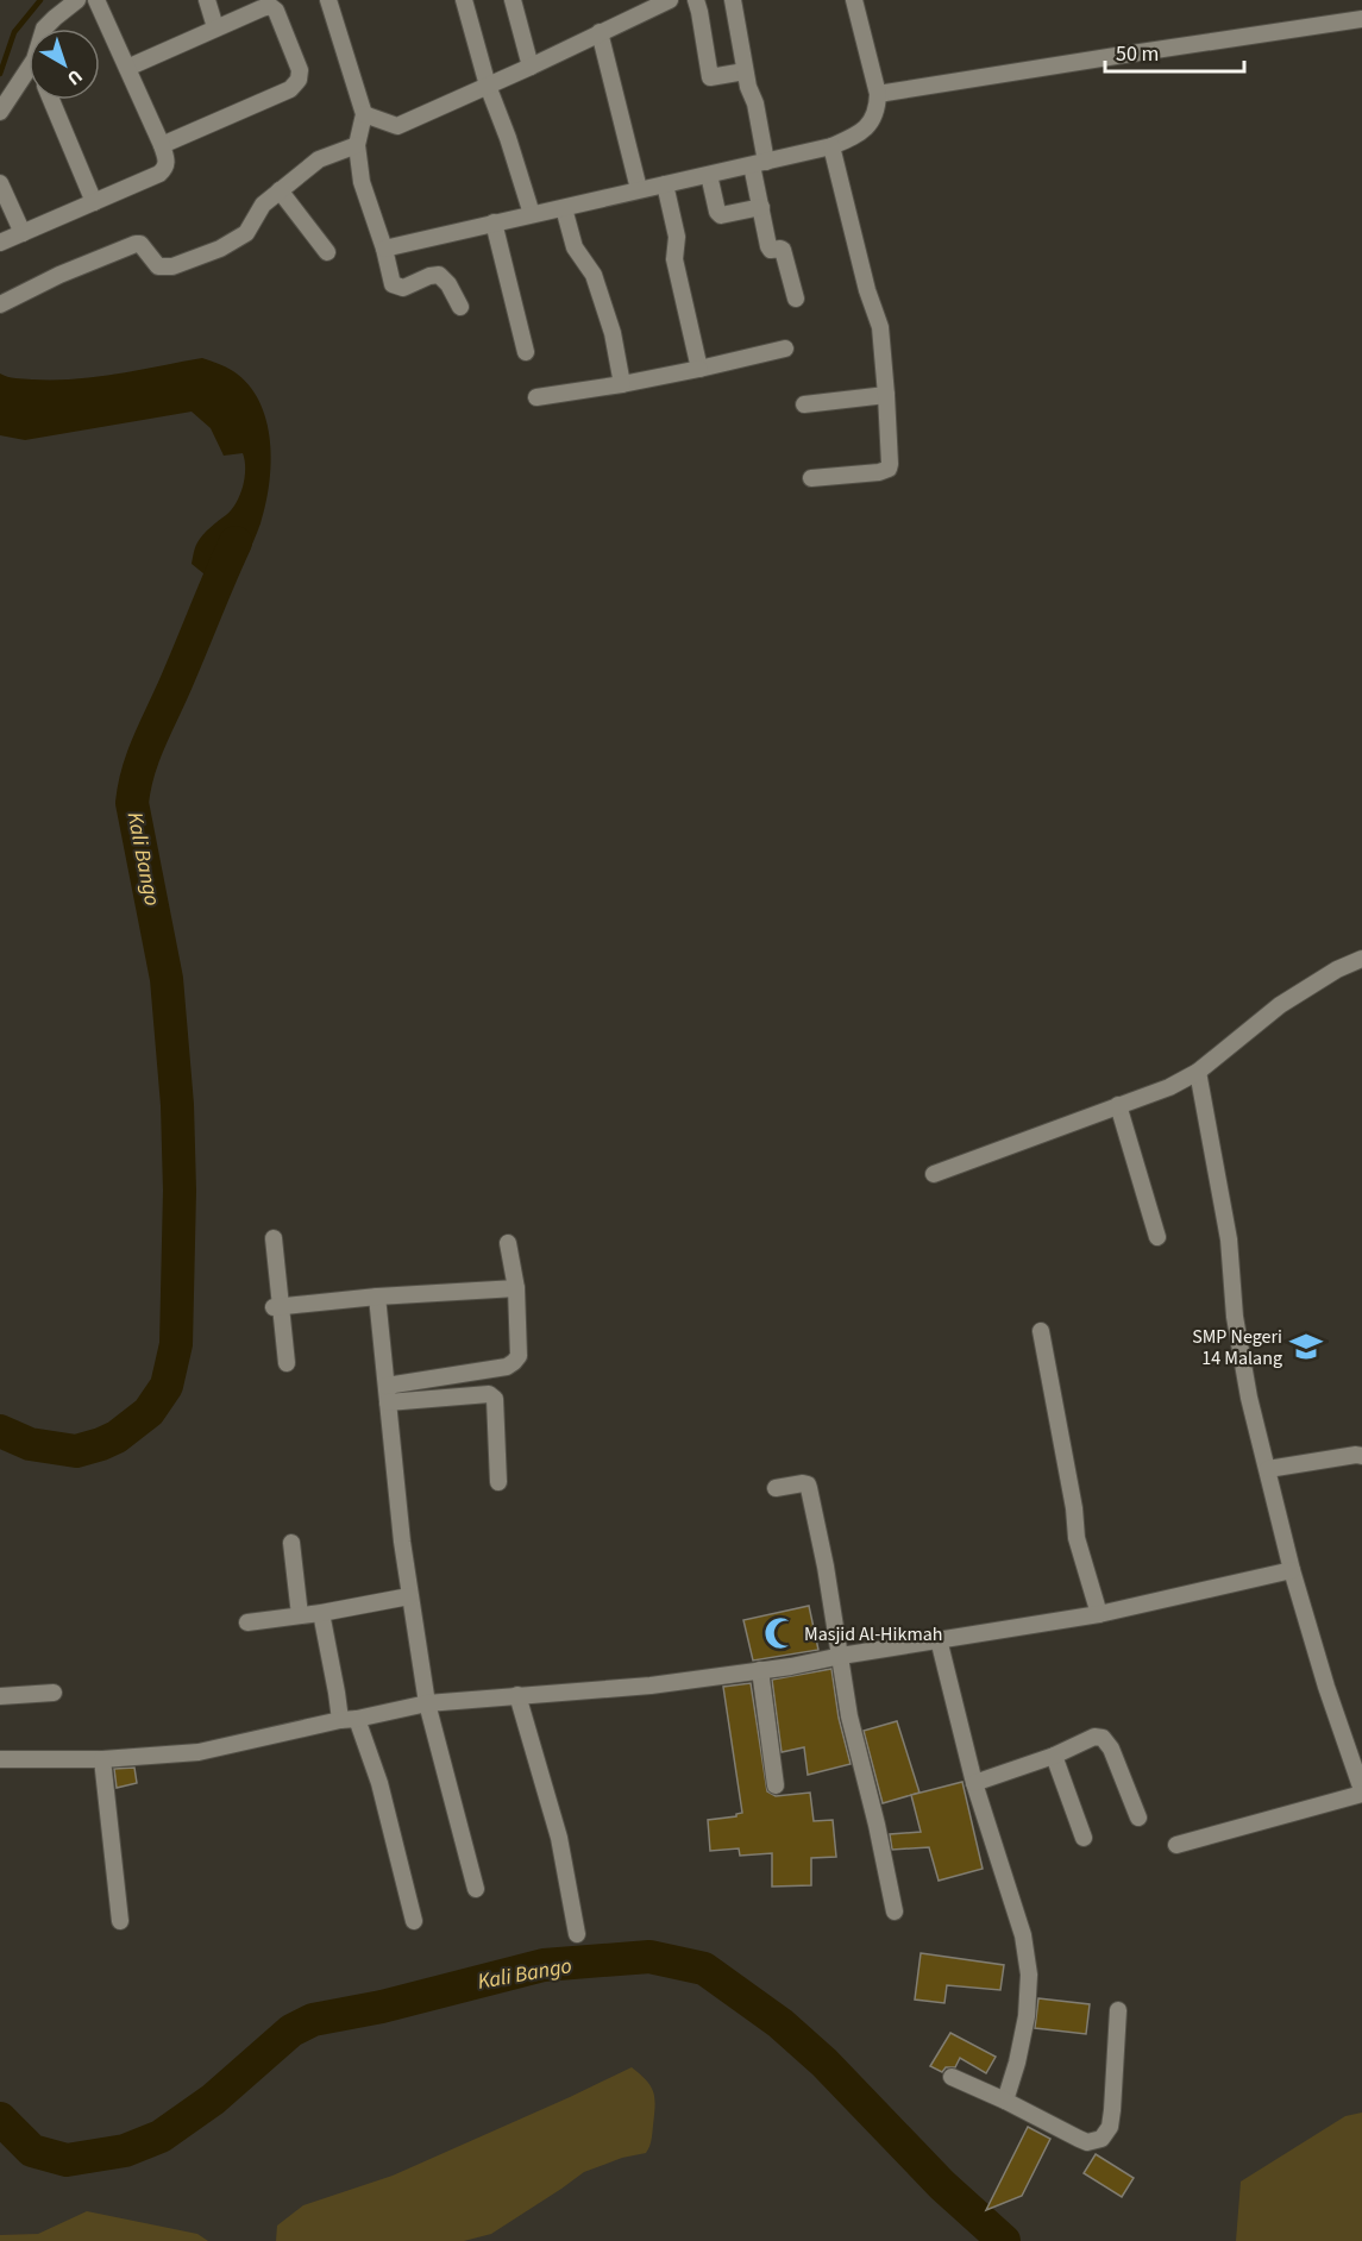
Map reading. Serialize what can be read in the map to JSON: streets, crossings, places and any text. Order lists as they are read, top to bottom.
{
  "water": ["Kali Bango"],
  "places": {
    "school or university": ["SMP Negeri 14 Malang"],
    "mosque": ["Masjid Al-Hikmah"]
  },
  "scale_bar": "50 m",
  "north": "bottom right"
}
